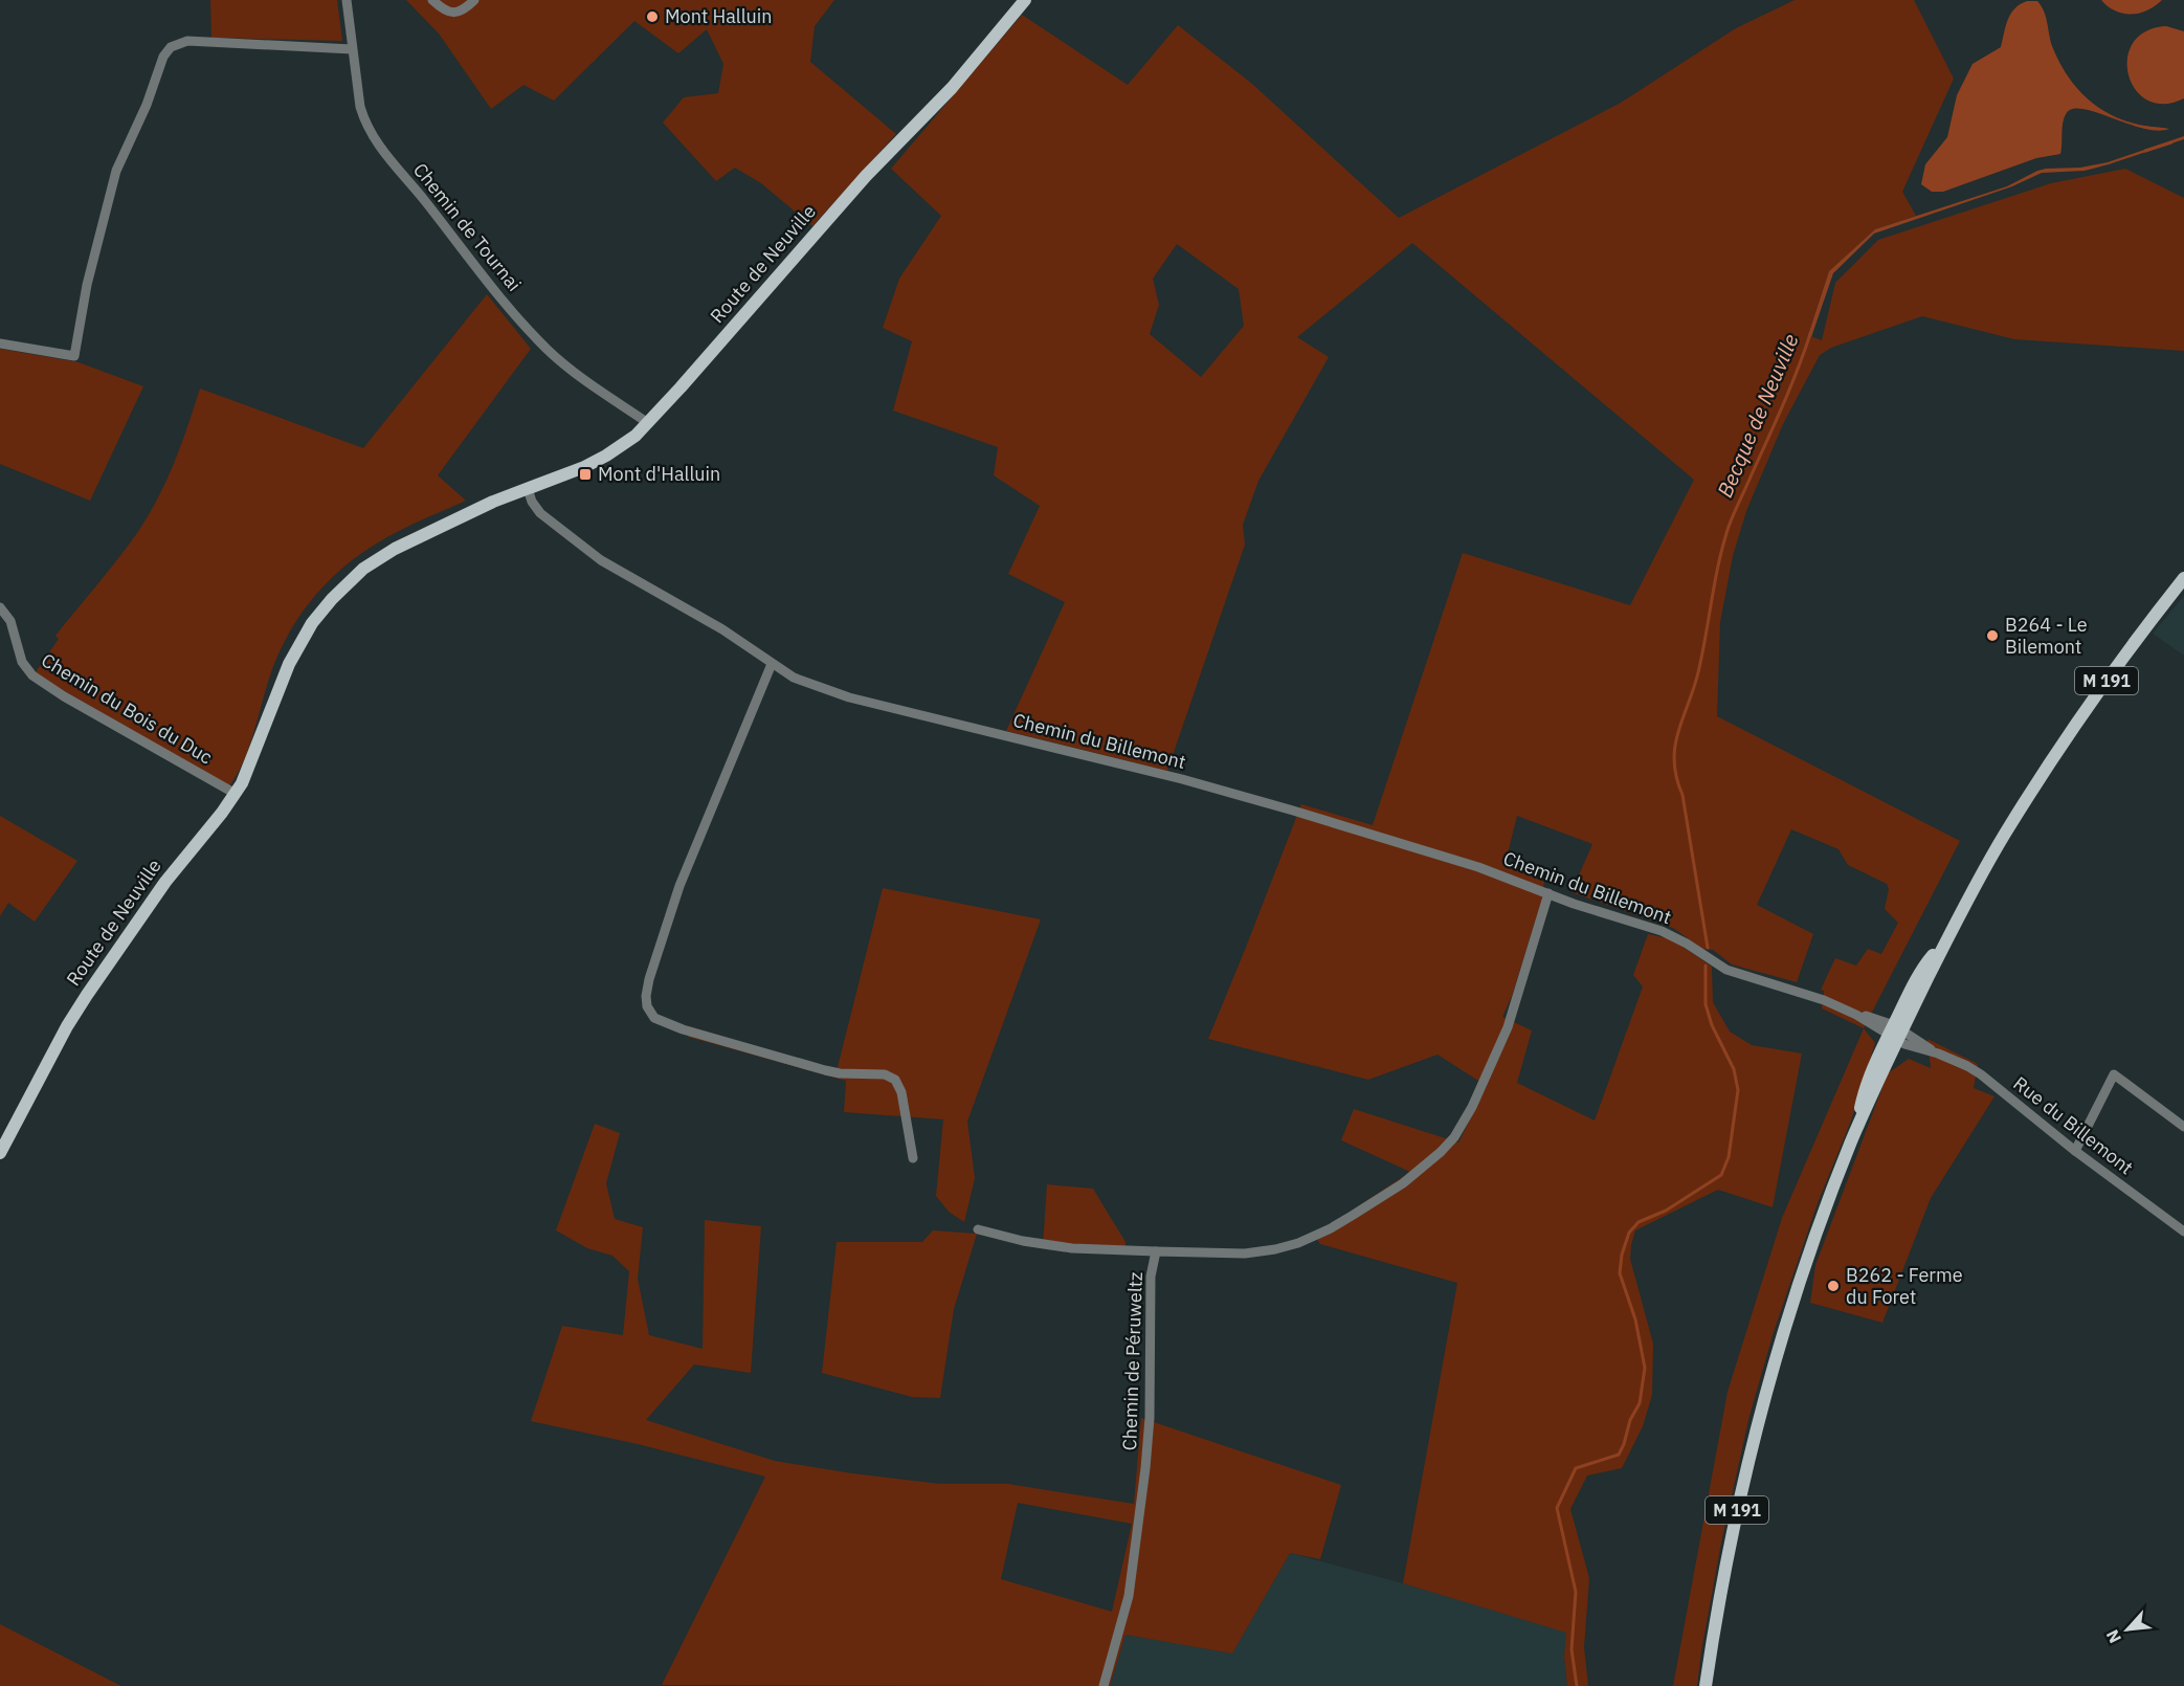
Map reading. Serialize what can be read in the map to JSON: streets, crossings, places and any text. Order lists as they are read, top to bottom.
{
  "streets": {
    "main road": ["Route de Neuville", "M 191"],
    "street": [
      "Chemin de Tournai",
      "Chemin du Bois du Duc",
      "Chemin du Billemont",
      "Rue du Billemont",
      "Chemin de Péruweltz"
    ]
  },
  "crossings": [
    ["Chemin de Tournai", "Route de Neuville"],
    ["Route de Neuville", "Chemin du Bois du Duc"],
    ["Route de Neuville", "Chemin du Billemont"],
    ["M 191", "Rue du Billemont"],
    ["Chemin du Billemont", "Rue du Billemont"],
    ["Chemin du Billemont", "Chemin de Péruweltz"]
  ],
  "water": ["Becque de Neuville"],
  "places": {
    "other": ["Mont Halluin", "B264 - Le Bilemont", "B262 - Ferme du Foret"],
    "transit": ["Mont d'Halluin"]
  },
  "north": "bottom left"
}
